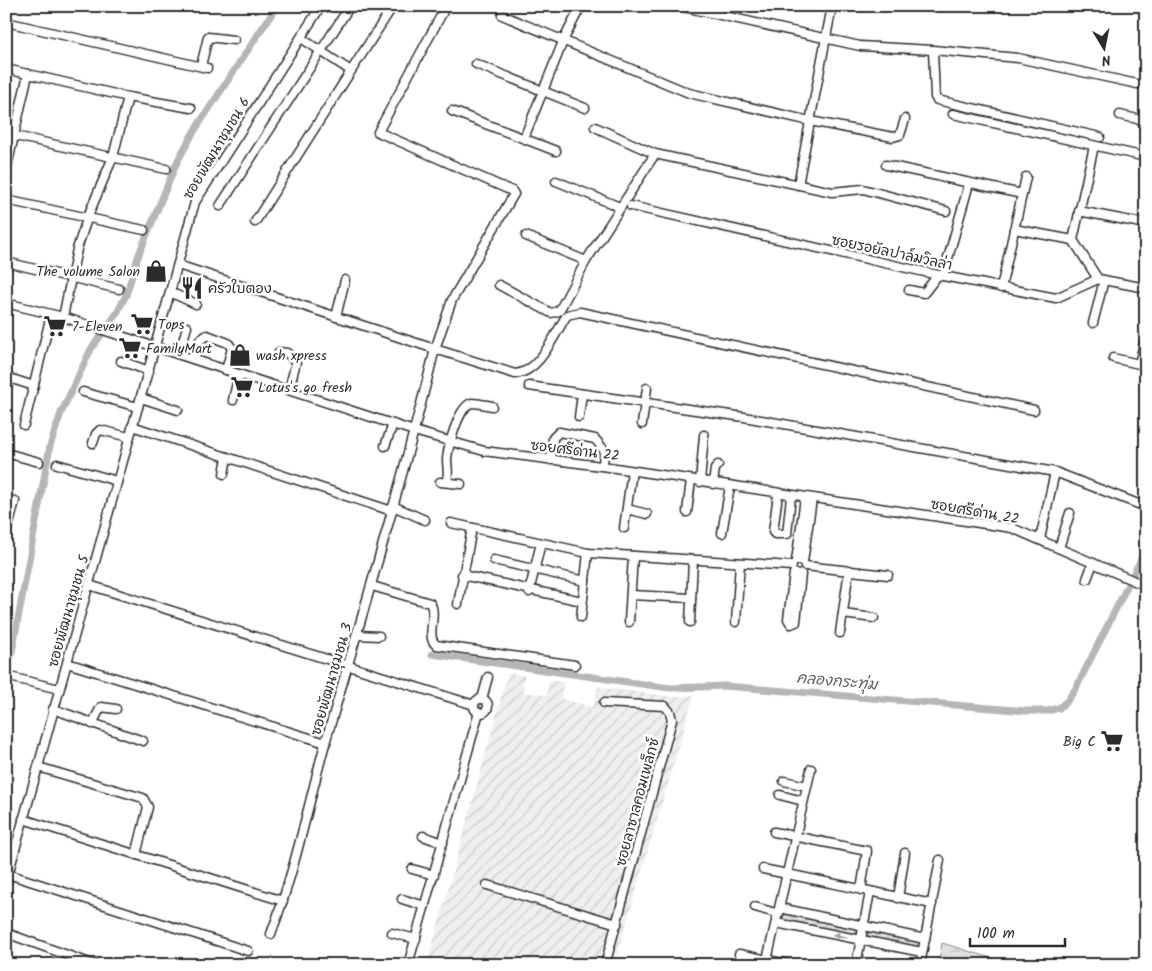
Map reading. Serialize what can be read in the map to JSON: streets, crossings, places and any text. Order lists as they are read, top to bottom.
{
  "streets": {
    "street": [
      "ซอยพัฒนาชุมชน 6",
      "ซอยรอยัลปาล์มวิลล่า",
      "ซอยศรีด่าน 22",
      "ซอยพัฒนาชุมชน 5",
      "ซอยพัฒนาชุมชน 3",
      "ซอยลาซาลคอมเพล็กซ์"
    ]
  },
  "crossings": [
    ["ซอยพัฒนาชุมชน 6", "ซอยศรีด่าน 22"],
    ["ซอยพัฒนาชุมชน 6", "ซอยพัฒนาชุมชน 5"],
    ["ซอยศรีด่าน 22", "ซอยพัฒนาชุมชน 5"],
    ["ซอยศรีด่าน 22", "ซอยพัฒนาชุมชน 3"]
  ],
  "water": ["คลองกระทุ่ม"],
  "places": {
    "shop": ["The volume Salon", "wash xpress"],
    "restaurant": ["ครัวใบตอง"],
    "supermarket": [
      "Tops",
      "7-Eleven",
      "FamilyMart",
      "Lotus's go fresh",
      "Big C"
    ]
  },
  "scale_bar": "100 m",
  "north": "bottom"
}
